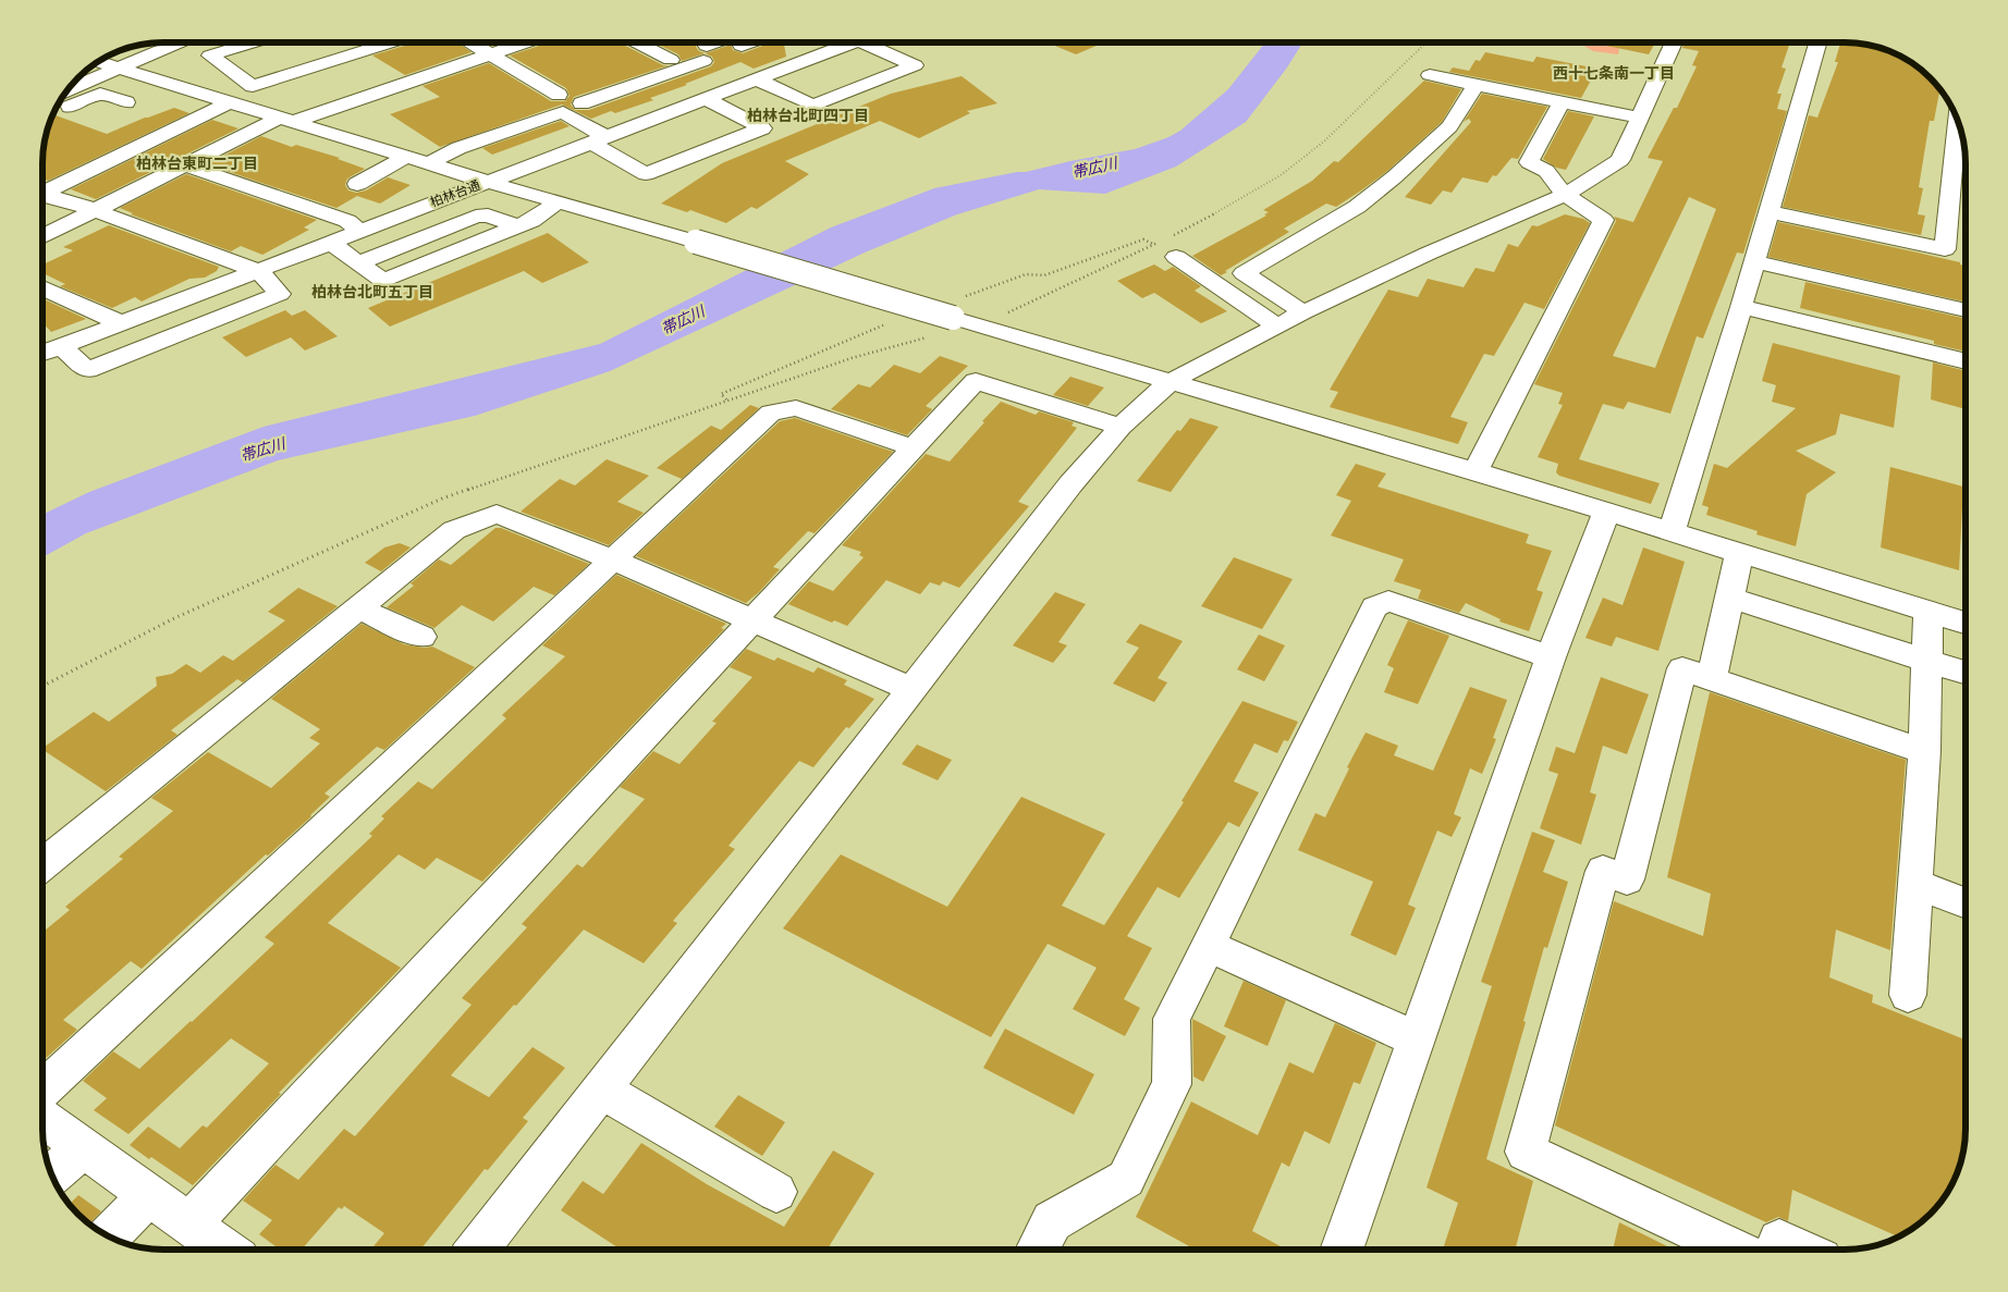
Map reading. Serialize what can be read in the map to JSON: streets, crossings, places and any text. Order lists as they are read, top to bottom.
{
  "streets": {
    "street": ["柏林台通"]
  },
  "districts": [
    "西十七条南一丁目",
    "柏林台北町四丁目",
    "柏林台東町二丁目",
    "柏林台北町五丁目"
  ],
  "water": ["帯広川"]
}
